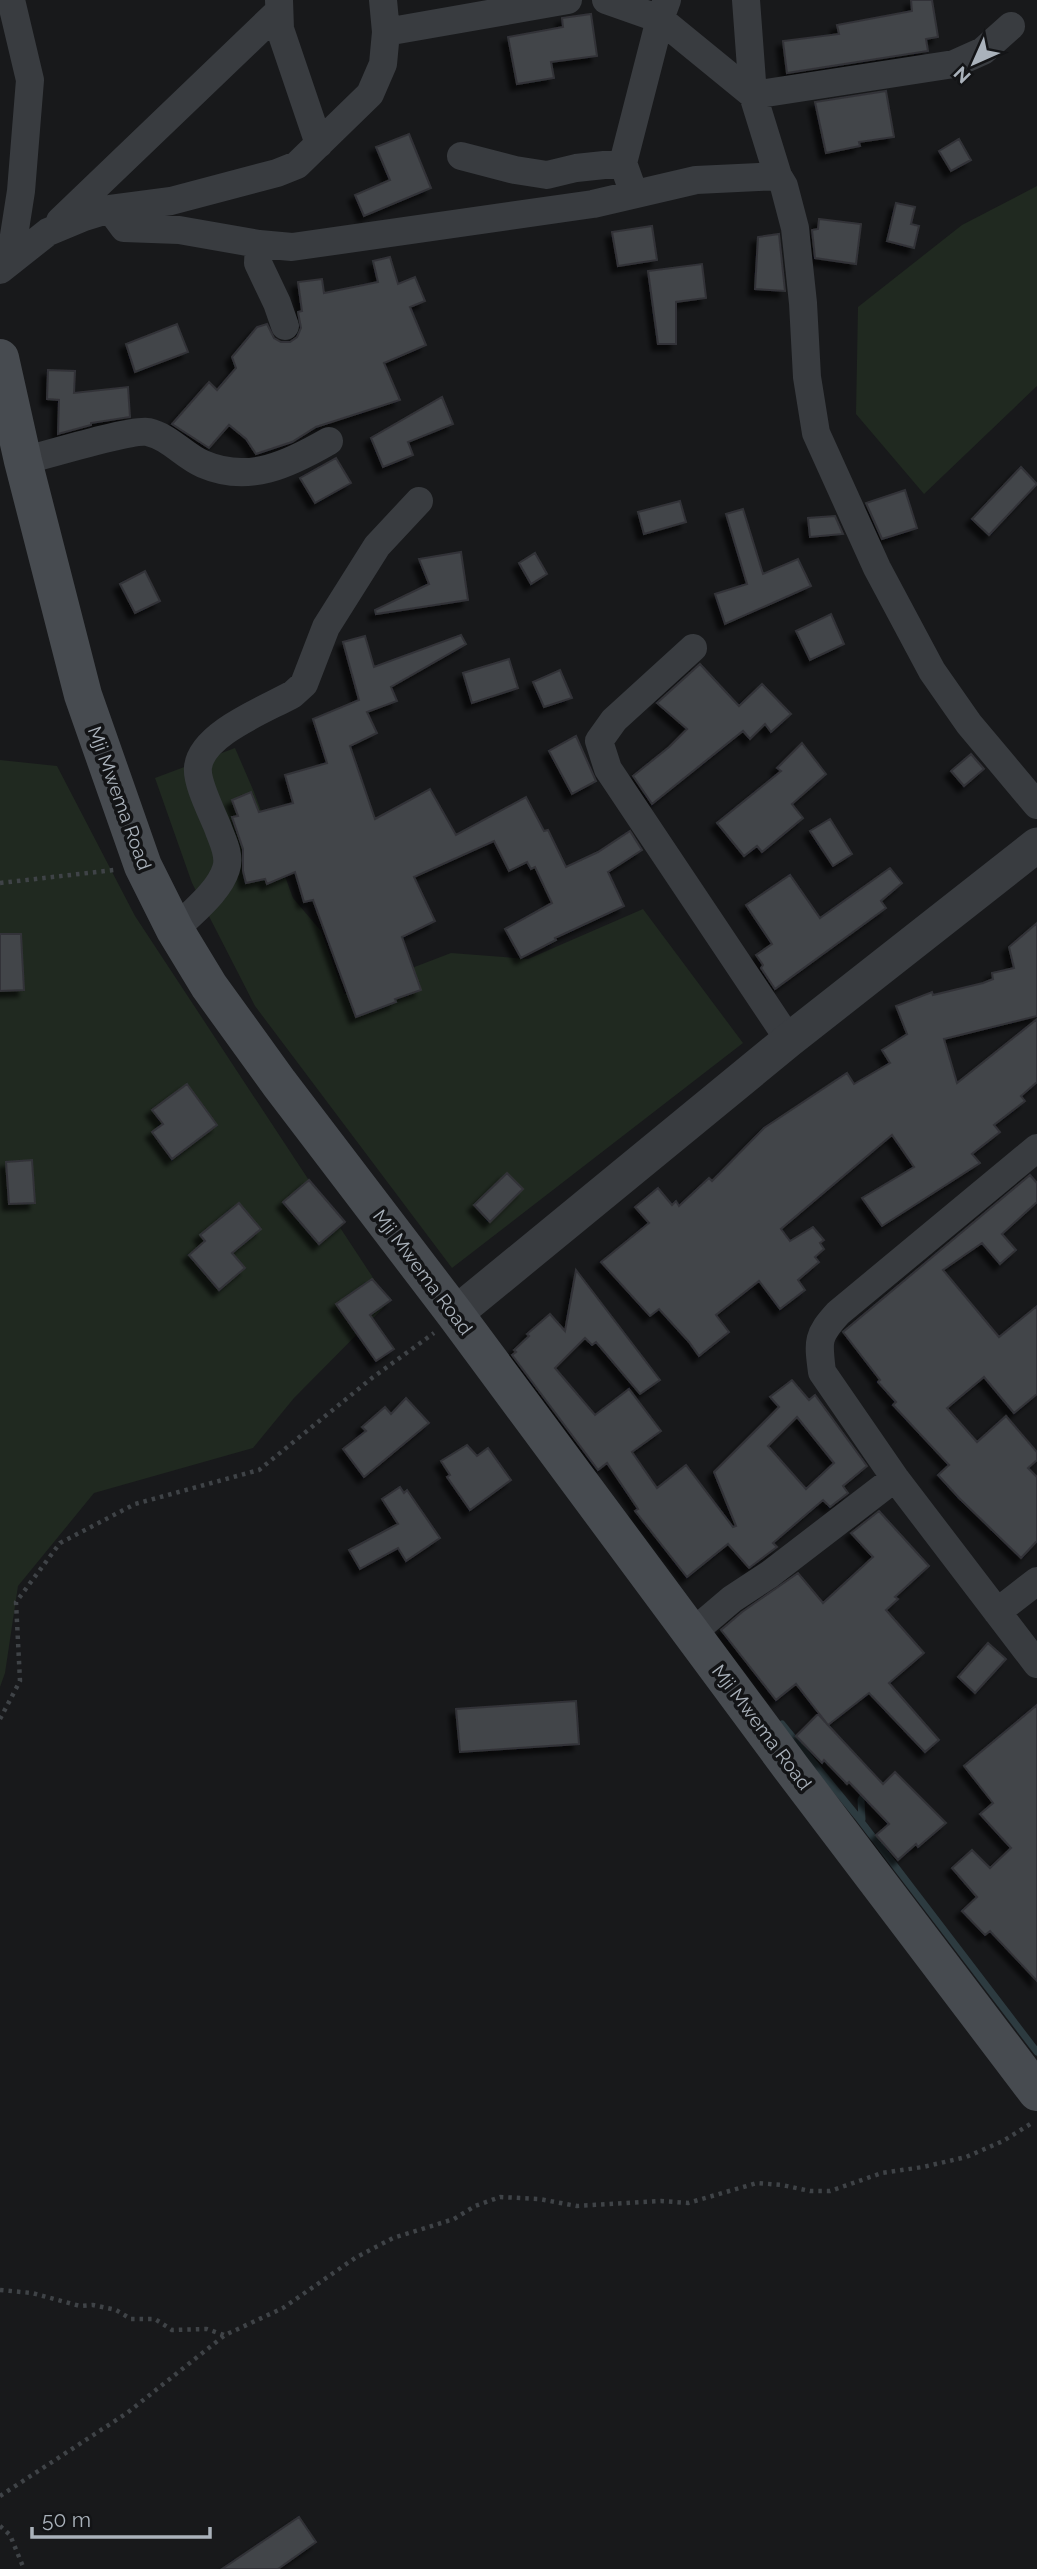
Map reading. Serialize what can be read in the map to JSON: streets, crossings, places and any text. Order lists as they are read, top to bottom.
{
  "streets": {
    "main road": ["Mji Mwema Road"]
  },
  "scale_bar": "50 m",
  "north": "bottom left"
}
